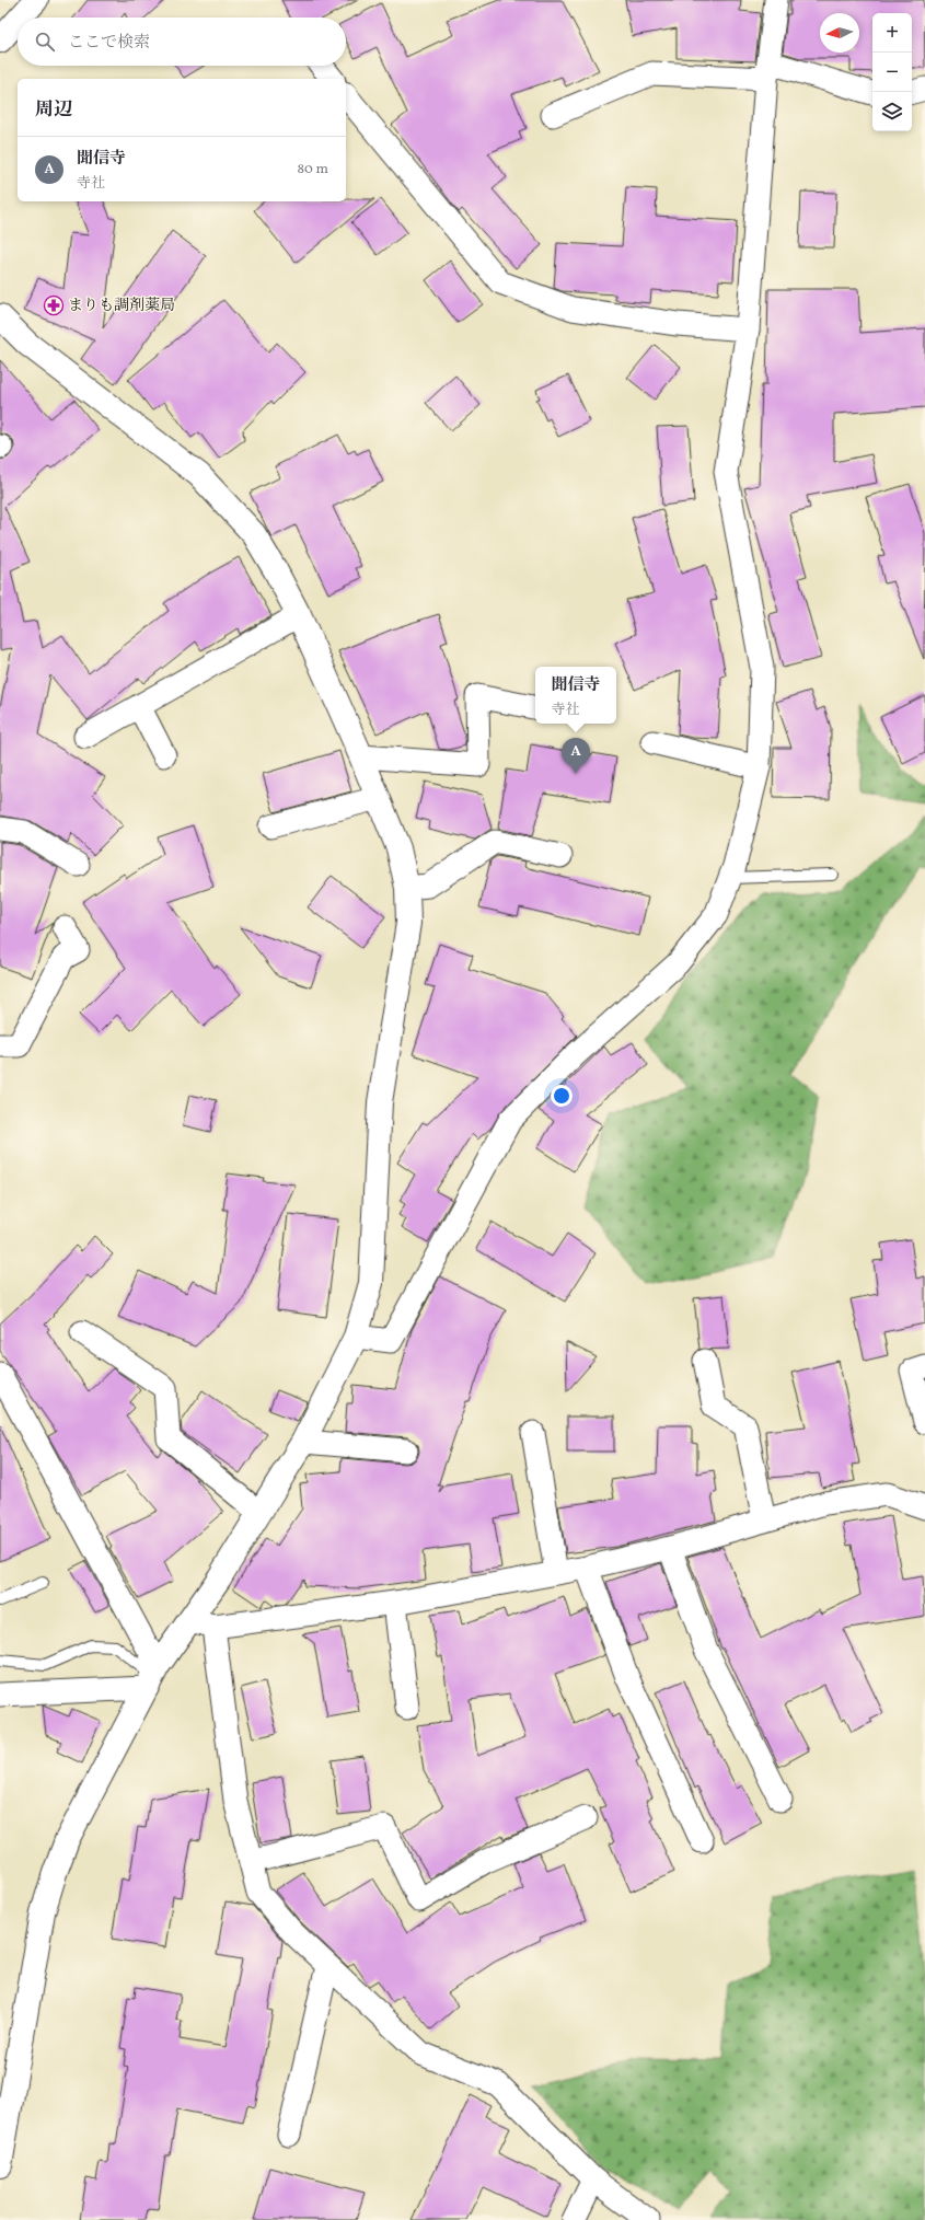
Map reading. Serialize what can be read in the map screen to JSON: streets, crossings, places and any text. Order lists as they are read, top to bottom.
{
  "places": {
    "pharmacy": ["まりも調剤薬局"]
  },
  "north": "left",
  "page": {
    "map_buttons": ["+", "−"],
    "search": "ここで検索",
    "heading": "周辺",
    "list": [
      {
        "mark": "A",
        "name": "聞信寺",
        "note": "寺社",
        "value": "80 m"
      }
    ],
    "popup": ["聞信寺", "寺社"],
    "pins": "A"
  }
}
